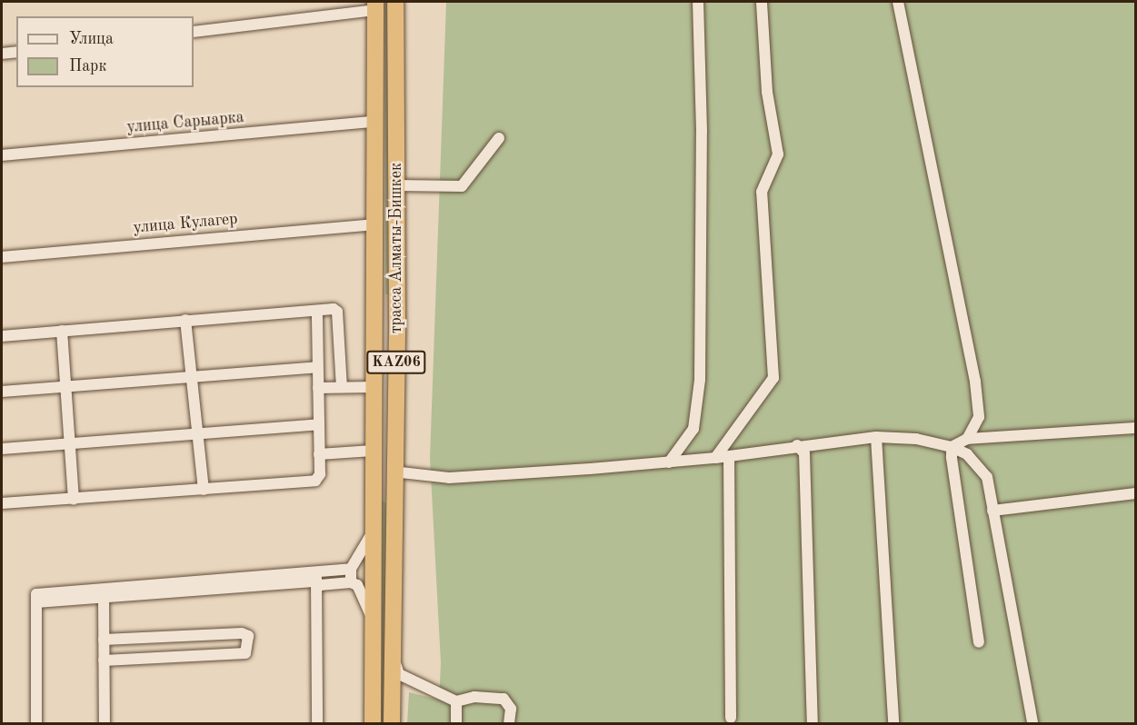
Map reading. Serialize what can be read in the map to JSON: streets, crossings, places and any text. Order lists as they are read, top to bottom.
{
  "streets": {
    "highway": ["трасса Алматы-Бишкек", "KАZ06"],
    "street": ["улица Сарыарка", "улица Кулагер"]
  },
  "crossings": [
    ["улица Сарыарка", "трасса Алматы-Бишкек"],
    ["улица Кулагер", "трасса Алматы-Бишкек"]
  ],
  "legend": ["Улица", "Парк"]
}
